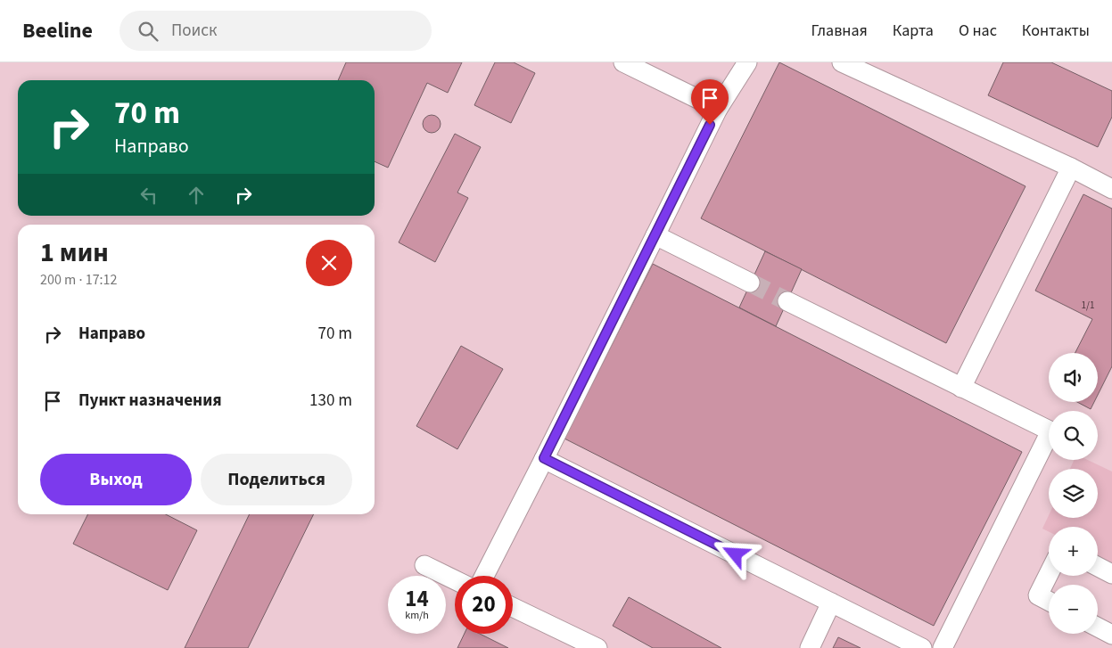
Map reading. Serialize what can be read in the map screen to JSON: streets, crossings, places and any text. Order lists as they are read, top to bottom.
{
  "house_numbers": ["1/1"],
  "page": {
    "header": "Beeline",
    "search": "Поиск",
    "nav": [
      "Главная",
      "Карта",
      "О нас",
      "Контакты"
    ],
    "turn": ["70 m", "Направо"],
    "heading": ["1 мин", "200 m · 17:12"],
    "list": [
      {
        "name": "Направо",
        "value": "70 m"
      },
      {
        "name": "Пункт назначения",
        "value": "130 m"
      }
    ],
    "map_buttons": ["+", "−"],
    "buttons": ["Выход", "Поделиться"],
    "speed": "14 km/h",
    "limit": "20"
  }
}
